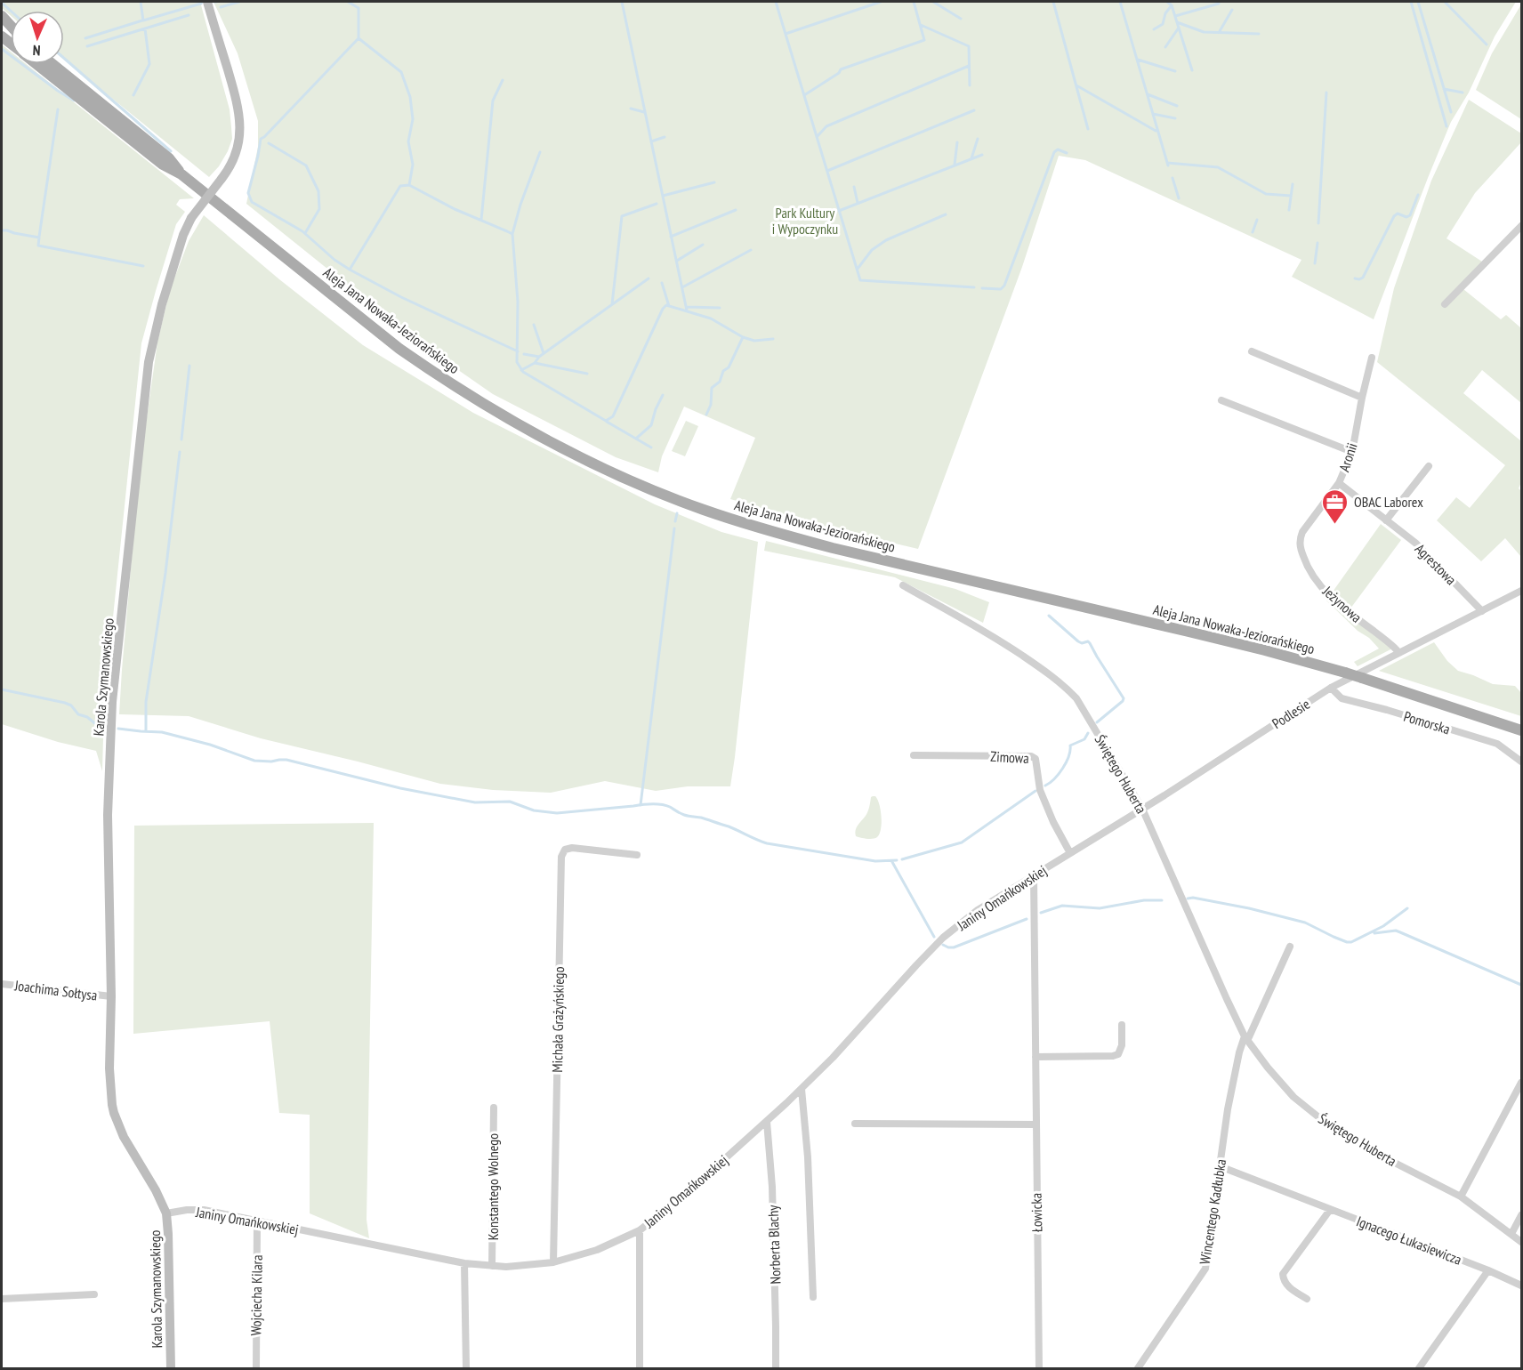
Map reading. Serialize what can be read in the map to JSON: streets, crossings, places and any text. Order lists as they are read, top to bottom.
{
  "streets": {
    "main road": ["Aleja Jana Nowaka-Jeziorańskiego"],
    "street": [
      "Aronii",
      "Agrestowa",
      "Jeżynowa",
      "Karola Szymanowskiego",
      "Podlesie",
      "Pomorska",
      "Zimowa",
      "Świętego Huberta",
      "Janiny Omańkowskiej",
      "Joachima Sołtysa",
      "Michała Grażyńskiego",
      "Konstantego Wolnego",
      "Wincentego Kadłubka",
      "Łowicka",
      "Ignacego Łukasiewicza",
      "Norberta Blachy",
      "Wojciecha Kilara"
    ]
  },
  "crossings": [
    ["Aronii", "Agrestowa"],
    ["Aronii", "Jeżynowa"],
    ["Agrestowa", "Podlesie"],
    ["Jeżynowa", "Podlesie"],
    ["Karola Szymanowskiego", "Janiny Omańkowskiej"],
    ["Karola Szymanowskiego", "Joachima Sołtysa"],
    ["Podlesie", "Pomorska"],
    ["Podlesie", "Zimowa"],
    ["Podlesie", "Świętego Huberta"],
    ["Podlesie", "Janiny Omańkowskiej"],
    ["Zimowa", "Janiny Omańkowskiej"],
    ["Świętego Huberta", "Wincentego Kadłubka"],
    ["Janiny Omańkowskiej", "Michała Grażyńskiego"],
    ["Janiny Omańkowskiej", "Konstantego Wolnego"],
    ["Janiny Omańkowskiej", "Łowicka"],
    ["Janiny Omańkowskiej", "Norberta Blachy"],
    ["Janiny Omańkowskiej", "Wojciecha Kilara"],
    ["Wincentego Kadłubka", "Ignacego Łukasiewicza"]
  ],
  "parks": ["Park Kultury i Wypoczynku"],
  "places": {
    "office": ["OBAC Laborex"]
  },
  "north": "bottom"
}
